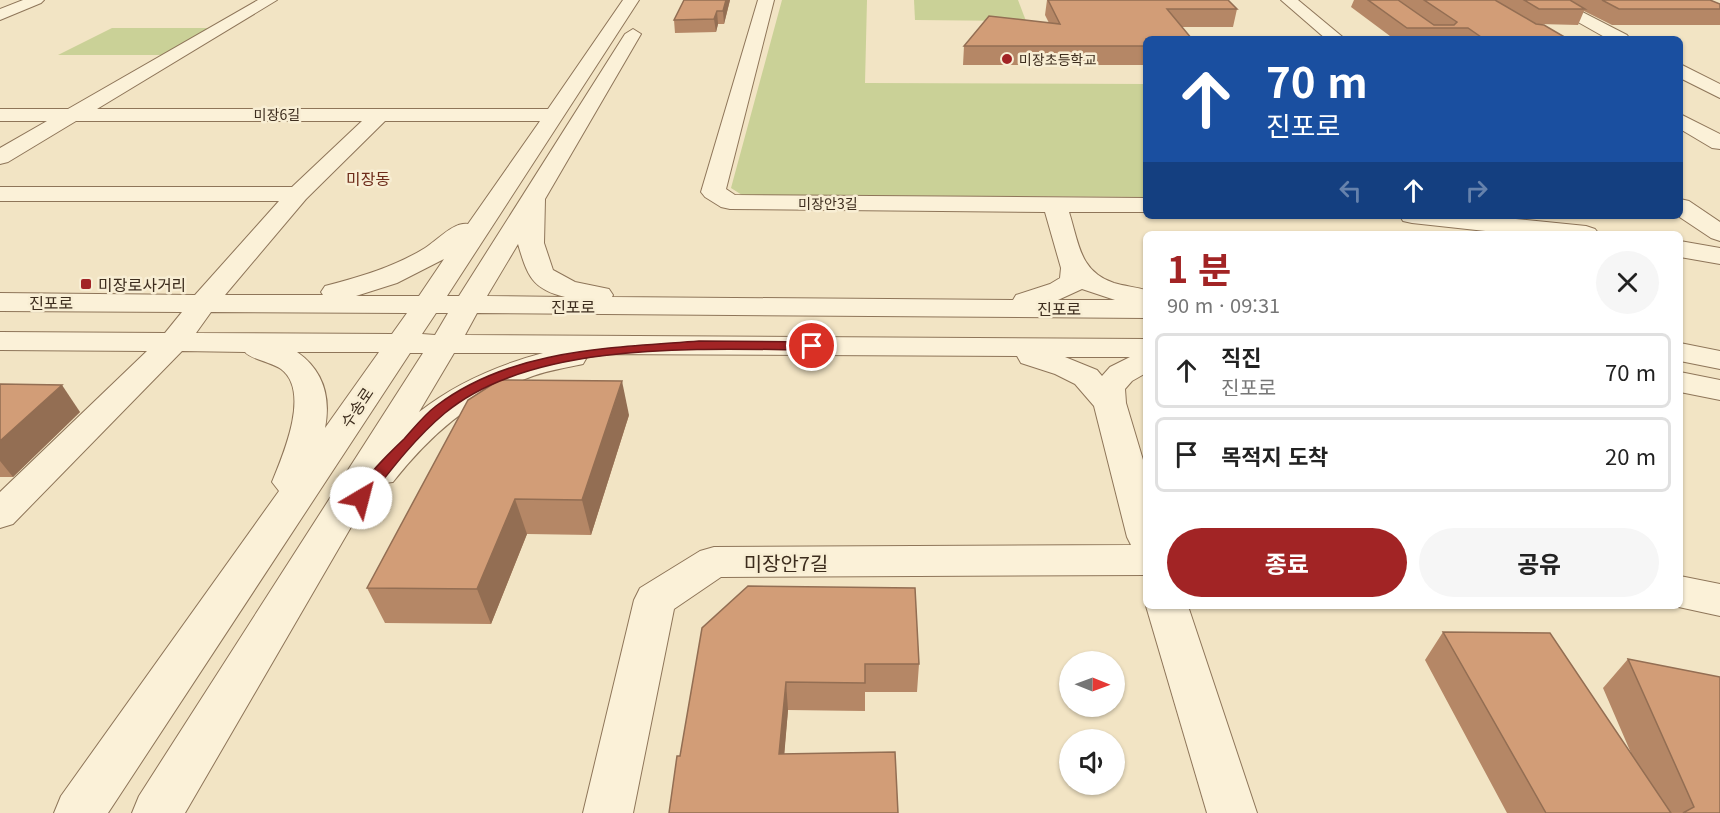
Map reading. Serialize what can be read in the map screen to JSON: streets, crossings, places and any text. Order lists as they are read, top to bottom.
{
  "streets": {
    "street": [
      "미장6길",
      "미장안3길",
      "진포로",
      "수송로",
      "미장안7길"
    ]
  },
  "crossings": [
    ["미장6길", "수송로"],
    ["진포로", "수송로"]
  ],
  "districts": ["미장동"],
  "places": {
    "other": ["미장초등학교"],
    "transit": ["미장로사거리"]
  },
  "north": "right",
  "page": {
    "turn": ["70 m", "진포로"],
    "heading": ["1 분", "90 m · 09:31"],
    "list": [
      {
        "name": "직진",
        "note": "진포로",
        "value": "70 m"
      },
      {
        "name": "목적지 도착",
        "value": "20 m"
      }
    ],
    "buttons": ["종료", "공유"]
  }
}
